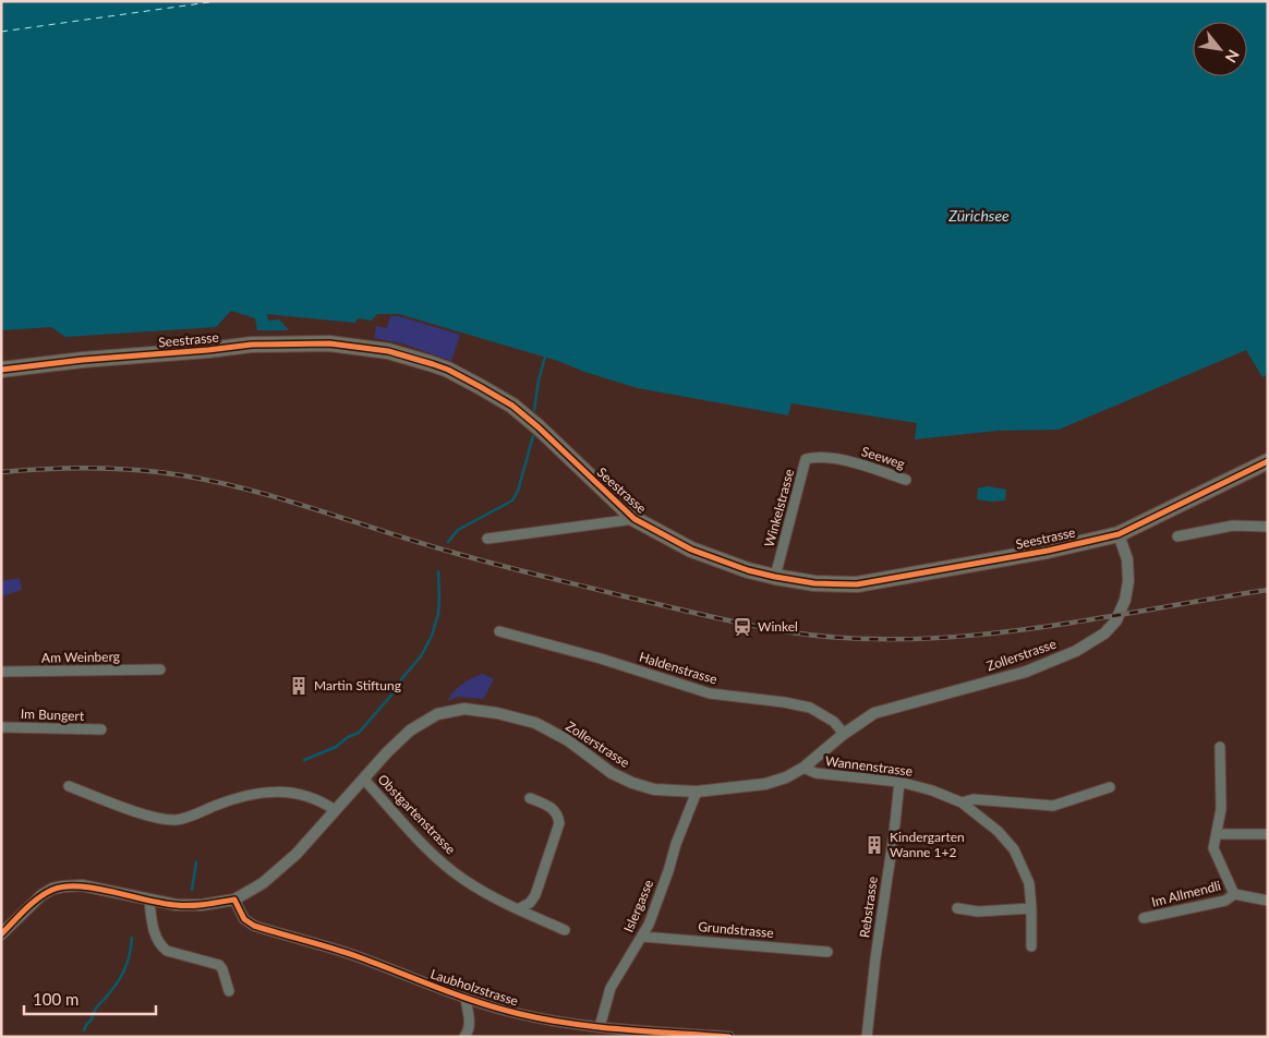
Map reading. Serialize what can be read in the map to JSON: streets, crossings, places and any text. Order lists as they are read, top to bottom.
{
  "streets": {
    "main road": ["Seestrasse"],
    "street": [
      "Seeweg",
      "Winkelstrasse",
      "Zollerstrasse",
      "Am Weinberg",
      "Haldenstrasse",
      "Im Bungert",
      "Wannenstrasse",
      "Obstgartenstrasse",
      "Im Allmendli",
      "Islergasse",
      "Rebstrasse",
      "Grundstrasse",
      "Laubholzstrasse"
    ]
  },
  "crossings": [
    ["Seestrasse", "Winkelstrasse"],
    ["Seestrasse", "Zollerstrasse"],
    ["Seeweg", "Winkelstrasse"],
    ["Zollerstrasse", "Haldenstrasse"],
    ["Zollerstrasse", "Wannenstrasse"],
    ["Zollerstrasse", "Obstgartenstrasse"],
    ["Zollerstrasse", "Islergasse"],
    ["Zollerstrasse", "Laubholzstrasse"],
    ["Wannenstrasse", "Rebstrasse"],
    ["Islergasse", "Grundstrasse"],
    ["Islergasse", "Laubholzstrasse"]
  ],
  "water": ["Zürichsee"],
  "places": {
    "station": ["Winkel"],
    "building": ["Martin Stiftung", "Kindergarten Wanne 1+2"]
  },
  "scale_bar": "100 m",
  "north": "bottom right"
}
